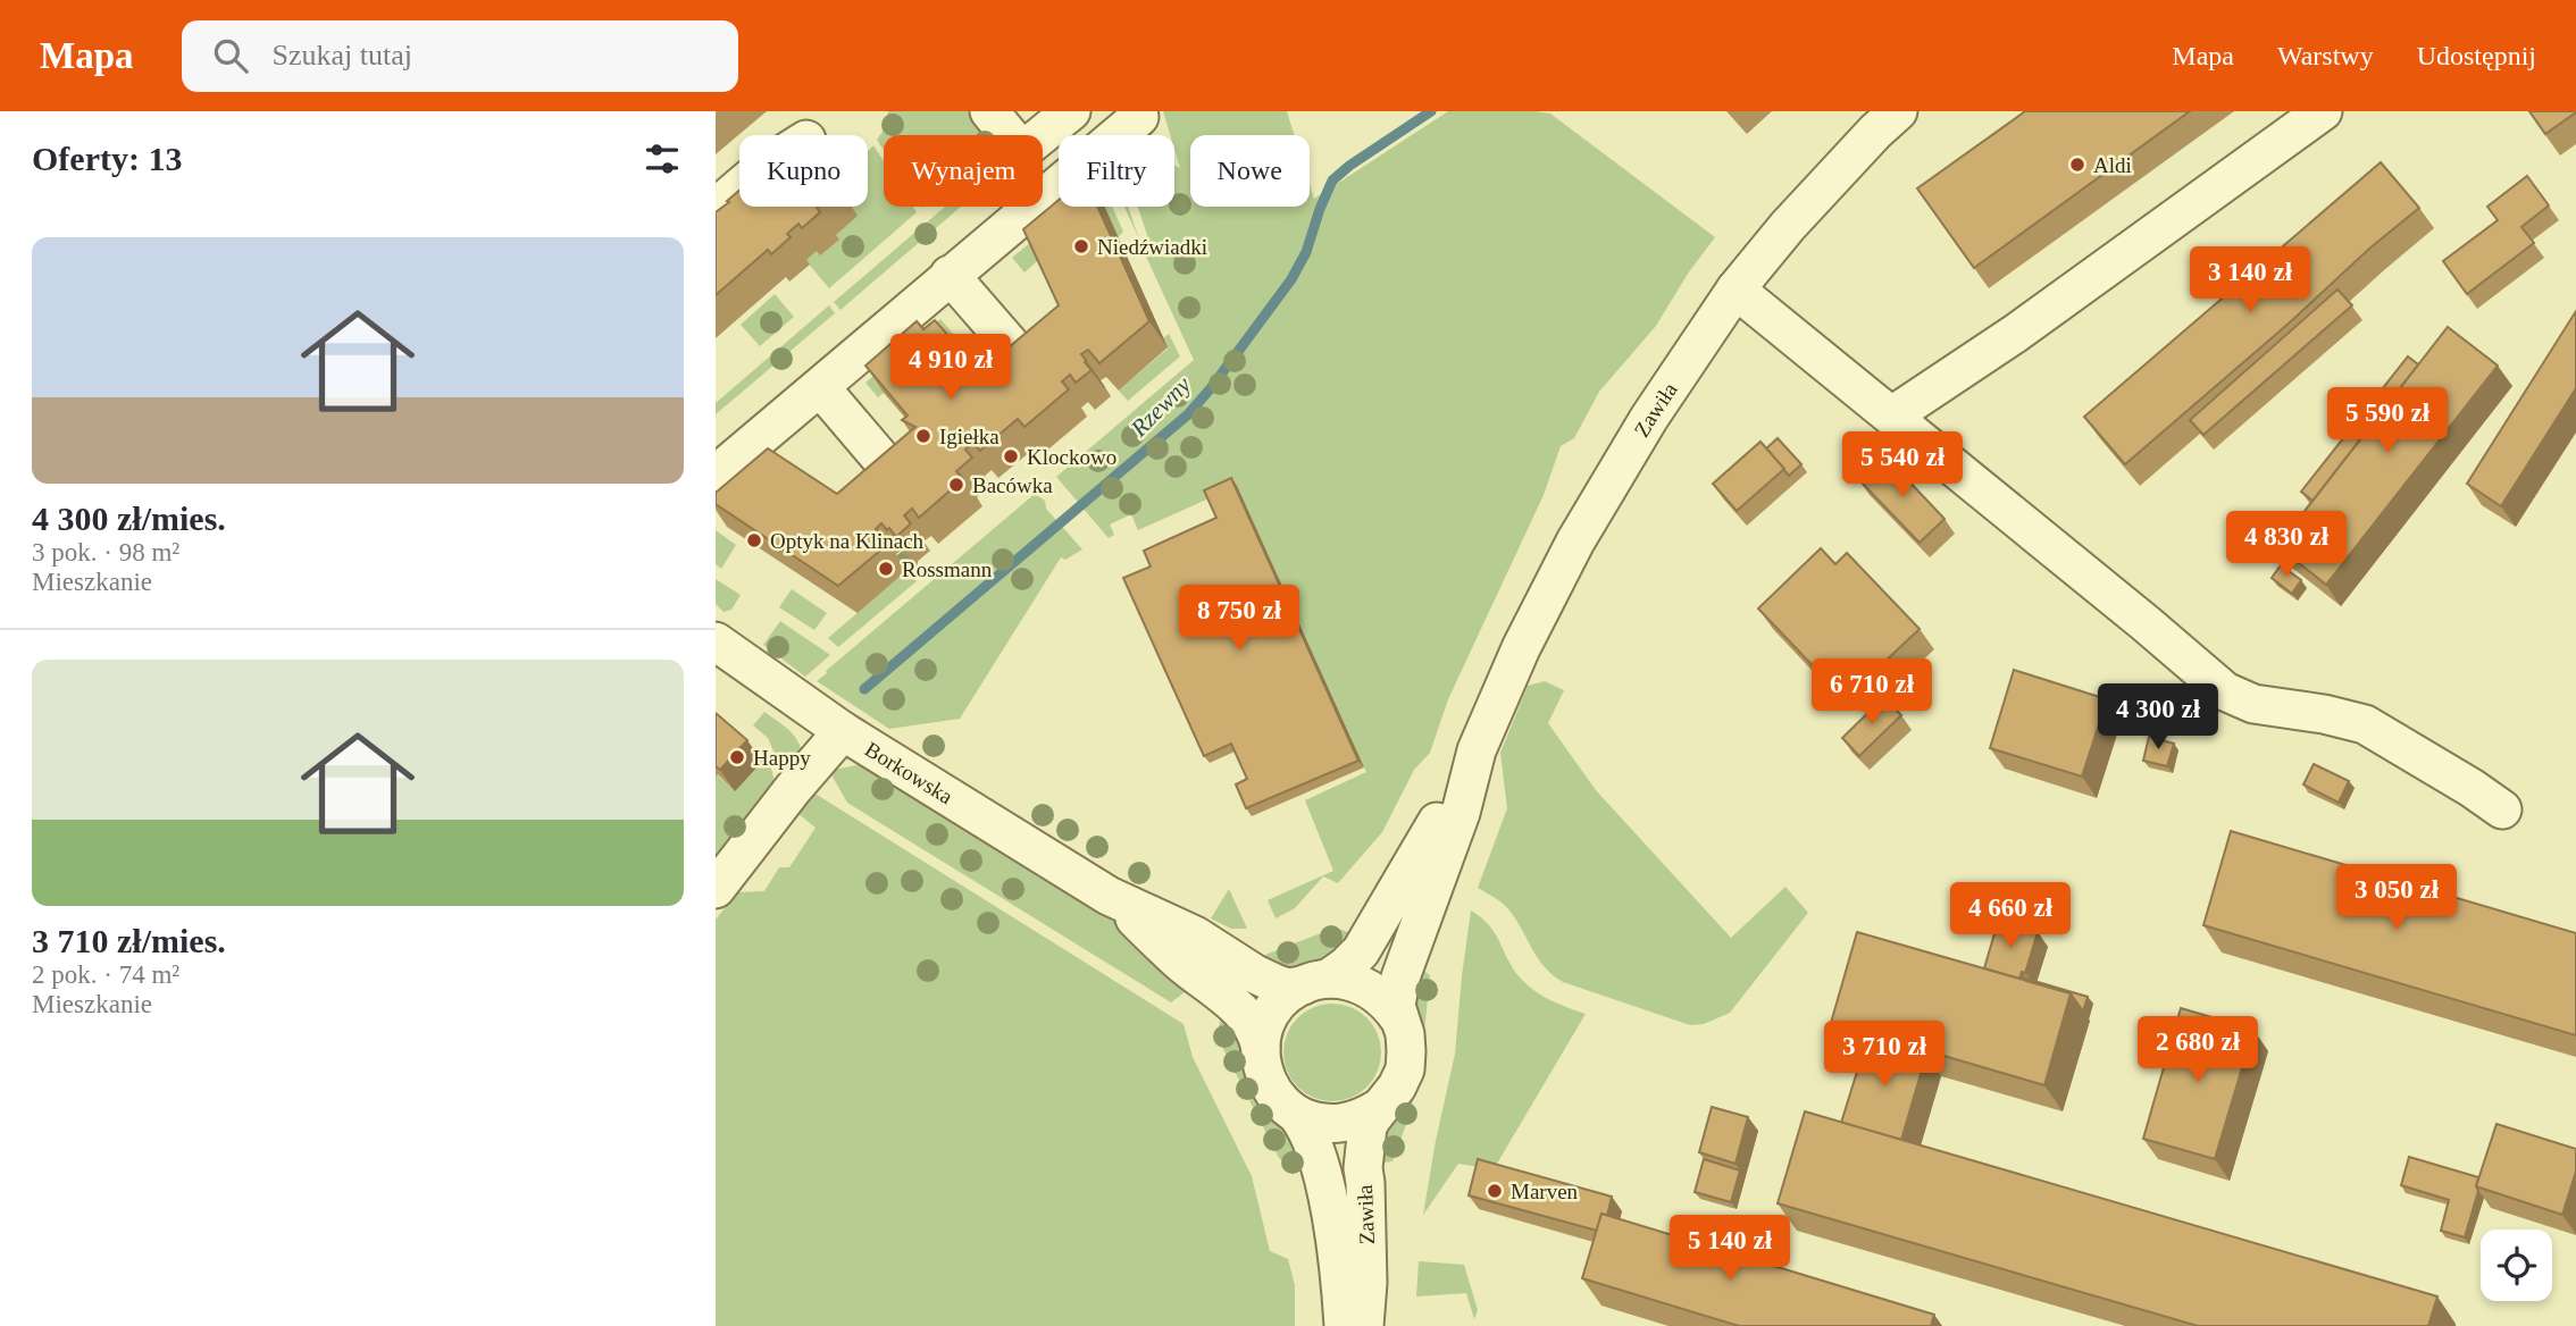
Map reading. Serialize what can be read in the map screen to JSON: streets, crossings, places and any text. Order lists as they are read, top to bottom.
{
  "streets": {
    "street": ["Zawiła", "Borkowska"]
  },
  "crossings": [
    ["Zawiła", "Borkowska"]
  ],
  "water": ["Rzewny"],
  "places": [
    "Aldi",
    "Niedźwiadki",
    "Igiełka",
    "Klockowo",
    "Bacówka",
    "Optyk na Klinach",
    "Rossmann",
    "Happy",
    "Marven"
  ],
  "page": {
    "header": "Mapa",
    "search": "Szukaj tutaj",
    "nav": ["Mapa", "Warstwy", "Udostępnij"],
    "heading": "Oferty: 13",
    "chip": [
      "Kupno",
      "Wynajem",
      "Filtry",
      "Nowe"
    ],
    "list": [
      {
        "name": "4 300 zł/mies.",
        "note": "3 pok. · 98 m² · Mieszkanie"
      },
      {
        "name": "3 710 zł/mies.",
        "note": "2 pok. · 74 m² · Mieszkanie"
      }
    ],
    "price": [
      "3 140 zł",
      "4 910 zł",
      "5 590 zł",
      "5 540 zł",
      "4 830 zł",
      "8 750 zł",
      "6 710 zł",
      "4 300 zł",
      "3 050 zł",
      "4 660 zł",
      "2 680 zł",
      "3 710 zł",
      "5 140 zł"
    ]
  }
}
